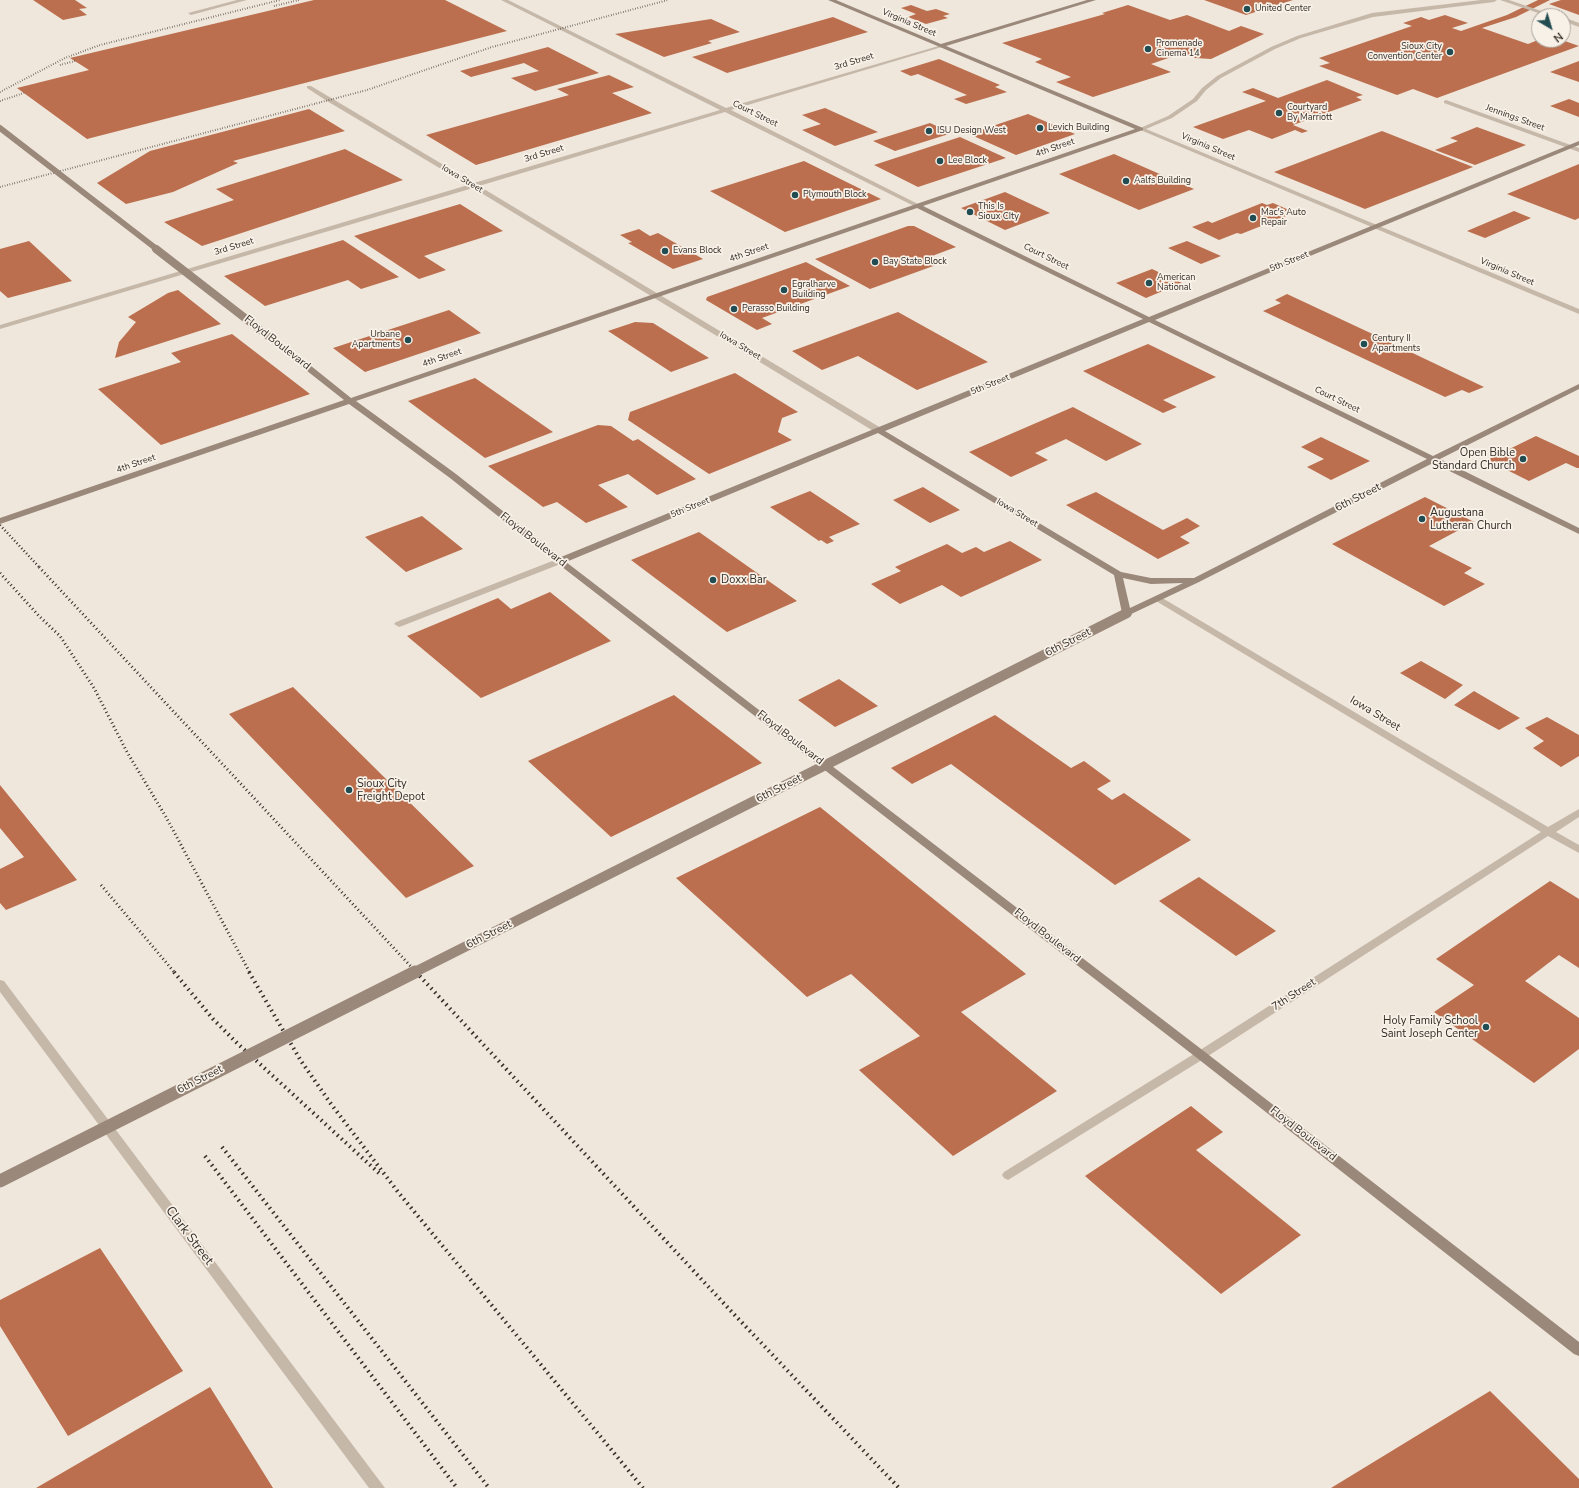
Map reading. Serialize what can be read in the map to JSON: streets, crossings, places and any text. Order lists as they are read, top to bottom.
{
  "streets": {
    "main road": [
      "Virginia Street",
      "3rd Street",
      "Court Street",
      "4th Street",
      "Iowa Street",
      "5th Street",
      "Floyd Boulevard",
      "6th Street"
    ],
    "street": ["Jennings Street", "7th Street", "Clark Street"]
  },
  "crossings": [
    ["Virginia Street", "3rd Street"],
    ["Virginia Street", "4th Street"],
    ["Virginia Street", "5th Street"],
    ["3rd Street", "Court Street"],
    ["3rd Street", "Iowa Street"],
    ["Court Street", "4th Street"],
    ["Court Street", "5th Street"],
    ["Court Street", "6th Street"],
    ["Jennings Street", "5th Street"],
    ["4th Street", "Iowa Street"],
    ["4th Street", "Floyd Boulevard"],
    ["Iowa Street", "5th Street"],
    ["Iowa Street", "6th Street"],
    ["Iowa Street", "7th Street"],
    ["5th Street", "Floyd Boulevard"],
    ["Floyd Boulevard", "7th Street"]
  ],
  "places": [
    "United Center",
    "Promenade Cinema 14",
    "Sioux City Convention Center",
    "Courtyard By Marriott",
    "Levich Building",
    "ISU Design West",
    "Lee Block",
    "Aalfs Building",
    "Plymouth Block",
    "This Is Sioux CIty",
    "Mac's Auto Repair",
    "Evans Block",
    "Bay State Block",
    "American National",
    "Egralharve Building",
    "Perasso Building",
    "Urbane Apartments",
    "Century II Apartments",
    "Open Bible Standard Church",
    "Augustana Lutheran Church",
    "Doxx Bar",
    "Sioux City Freight Depot",
    "Holy Family School Saint Joseph Center"
  ],
  "north": "bottom right"
}
